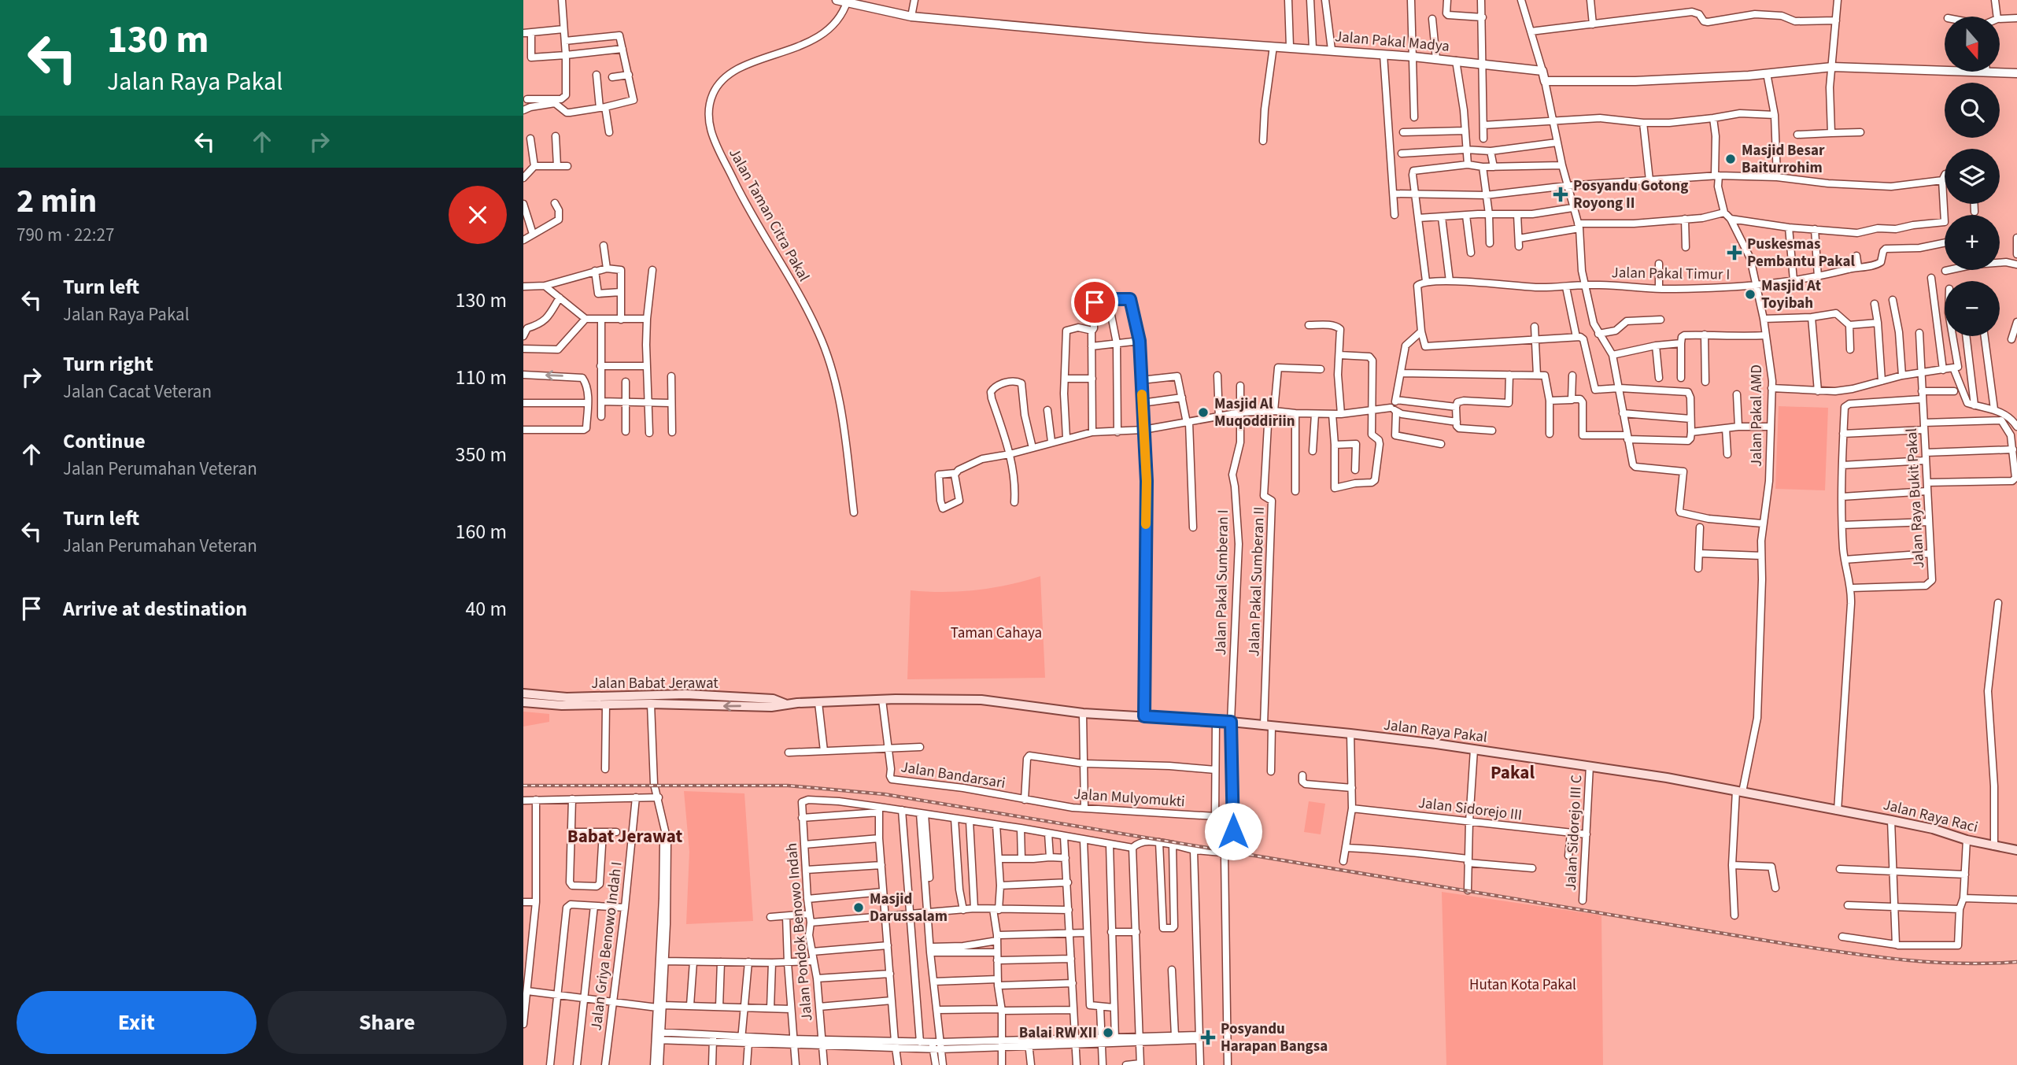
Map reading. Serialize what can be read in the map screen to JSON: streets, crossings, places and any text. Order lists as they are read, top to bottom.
{
  "streets": {
    "main road": ["Jalan Babat Jerawat", "Jalan Raya Pakal", "Jalan Raya Raci"],
    "street": [
      "Jalan Pakal Madya",
      "Jalan Taman Citra Pakal",
      "Jalan Pakal Timur I",
      "Jalan Pakal AMD",
      "Jalan Raya Bukit Pakal",
      "Jalan Pakal Sumberan II",
      "Jalan Pakal Sumberan I",
      "Jalan Bandarsari",
      "Jalan Mulyomukti",
      "Jalan Sidorejo III",
      "Jalan Sidorejo III C",
      "Jalan Pondok Benowo Indah",
      "Jalan Griya Benowo Indah I"
    ]
  },
  "crossings": [
    ["Jalan Pakal Madya", "Jalan Taman Citra Pakal"],
    ["Jalan Pakal Timur I", "Jalan Pakal AMD"],
    ["Jalan Pakal AMD", "Jalan Raya Pakal"],
    ["Jalan Pakal Sumberan II", "Jalan Raya Pakal"],
    ["Jalan Pakal Sumberan I", "Jalan Raya Pakal"],
    ["Jalan Babat Jerawat", "Jalan Raya Pakal"],
    ["Jalan Babat Jerawat", "Jalan Bandarsari"],
    ["Jalan Raya Pakal", "Jalan Mulyomukti"],
    ["Jalan Raya Pakal", "Jalan Raya Raci"],
    ["Jalan Raya Pakal", "Jalan Sidorejo III C"],
    ["Jalan Bandarsari", "Jalan Mulyomukti"],
    ["Jalan Sidorejo III", "Jalan Sidorejo III C"]
  ],
  "districts": ["Pakal", "Babat Jerawat"],
  "parks": ["Taman Cahaya", "Hutan Kota Pakal"],
  "places": {
    "other": [
      "Masjid Besar Baiturrohim",
      "Masjid At Toyibah",
      "Masjid Al Muqoddiriin",
      "Masjid Darussalam",
      "Balai RW XII"
    ],
    "health": ["Posyandu Gotong Royong II", "Puskesmas Pembantu Pakal", "Posyandu Harapan Bangsa"]
  },
  "north": "bottom",
  "page": {
    "turn": ["130 m", "Jalan Raya Pakal"],
    "map_buttons": ["+", "−"],
    "heading": ["2 min", "790 m · 22:27"],
    "list": [
      {
        "name": "Turn left",
        "note": "Jalan Raya Pakal",
        "value": "130 m"
      },
      {
        "name": "Turn right",
        "note": "Jalan Cacat Veteran",
        "value": "110 m"
      },
      {
        "name": "Continue",
        "note": "Jalan Perumahan Veteran",
        "value": "350 m"
      },
      {
        "name": "Turn left",
        "note": "Jalan Perumahan Veteran",
        "value": "160 m"
      },
      {
        "name": "Arrive at destination",
        "value": "40 m"
      }
    ],
    "buttons": ["Exit", "Share"]
  }
}
